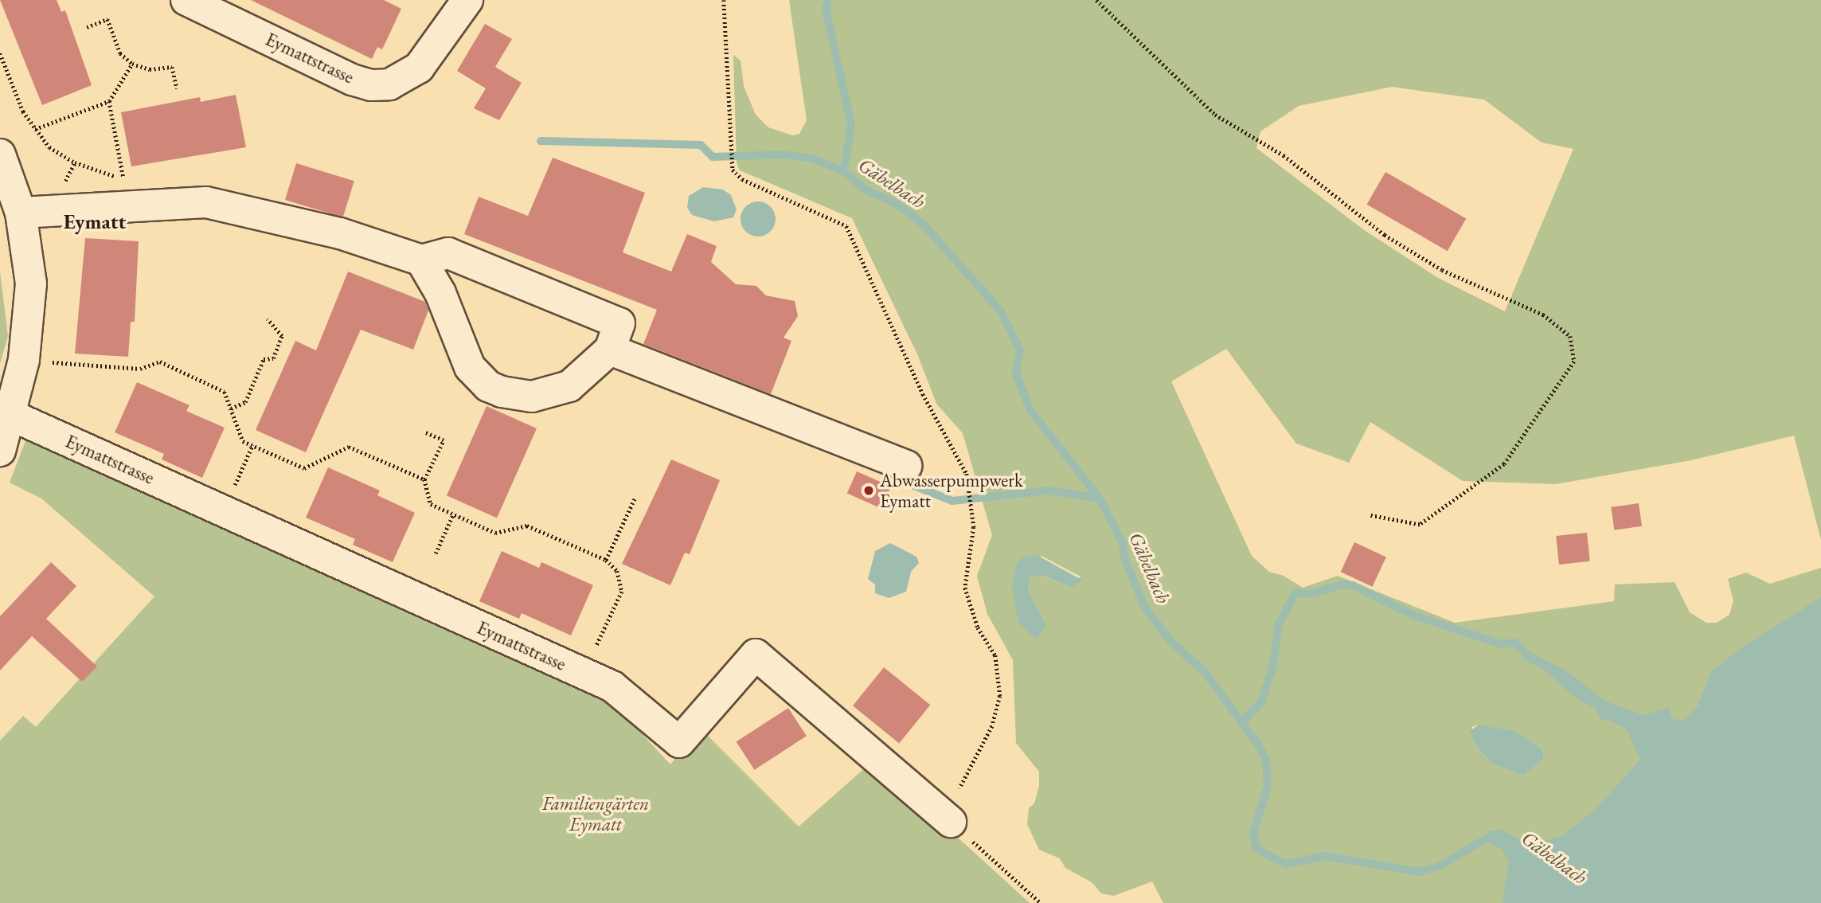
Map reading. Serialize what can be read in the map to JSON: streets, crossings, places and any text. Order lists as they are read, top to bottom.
{
  "streets": {
    "street": ["Eymattstrasse"]
  },
  "districts": ["Eymatt"],
  "water": ["Gäbelbach"],
  "parks": ["Familiengärten Eymatt"],
  "places": ["Abwasserpumpwerk Eymatt"]
}
